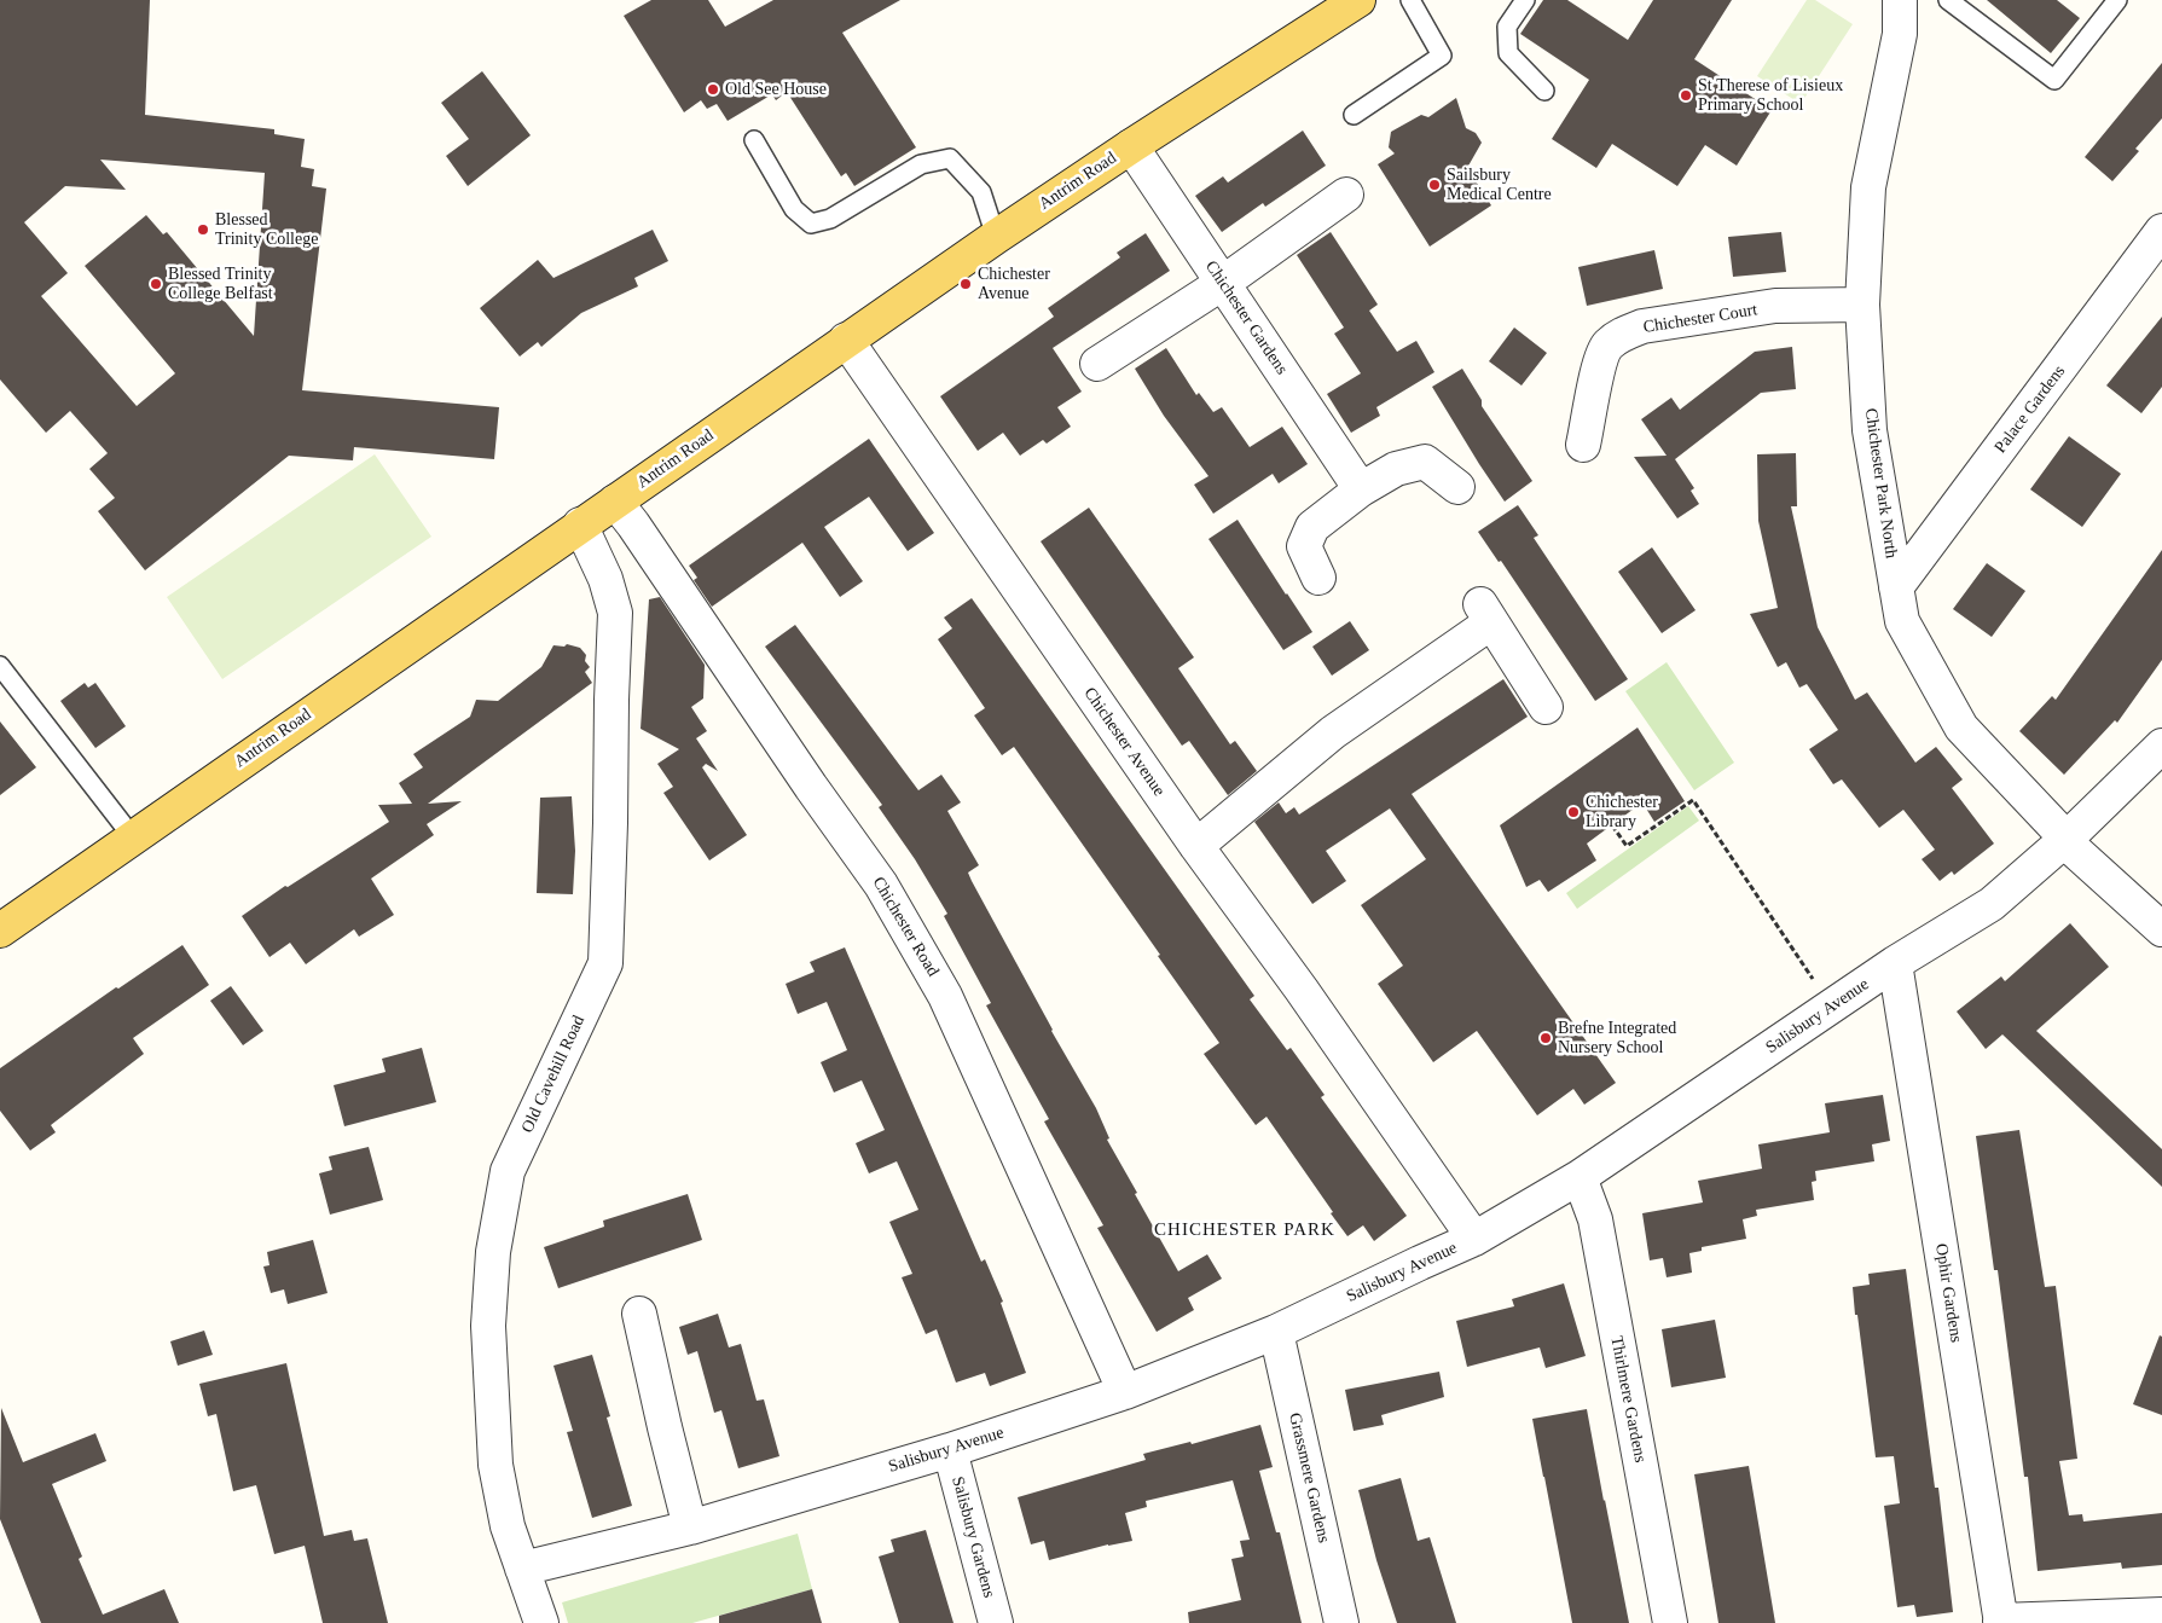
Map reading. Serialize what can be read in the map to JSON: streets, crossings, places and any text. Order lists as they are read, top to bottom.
{
  "streets": {
    "main road": ["Antrim Road"],
    "street": [
      "Chichester Gardens",
      "Chichester Court",
      "Palace Gardens",
      "Chichester Park North",
      "Chichester Avenue",
      "Chichester Road",
      "Salisbury Avenue",
      "Old Cavehill Road",
      "Ophir Gardens",
      "Thirlmere Gardens",
      "Grassmere Gardens",
      "Salisbury Gardens"
    ]
  },
  "crossings": [
    ["Antrim Road", "Chichester Gardens"],
    ["Antrim Road", "Chichester Avenue"],
    ["Antrim Road", "Chichester Road"],
    ["Antrim Road", "Old Cavehill Road"],
    ["Chichester Court", "Chichester Park North"],
    ["Palace Gardens", "Chichester Park North"],
    ["Chichester Park North", "Salisbury Avenue"],
    ["Chichester Avenue", "Salisbury Avenue"],
    ["Chichester Road", "Salisbury Avenue"],
    ["Salisbury Avenue", "Old Cavehill Road"],
    ["Salisbury Avenue", "Ophir Gardens"],
    ["Salisbury Avenue", "Thirlmere Gardens"],
    ["Salisbury Avenue", "Grassmere Gardens"],
    ["Salisbury Avenue", "Salisbury Gardens"]
  ],
  "districts": ["CHICHESTER PARK"],
  "places": [
    "Old See House",
    "St Therese of Lisieux Primary School",
    "Sailsbury Medical Centre",
    "Blessed Trinity College",
    "Blessed Trinity College Belfast",
    "Chichester Avenue",
    "Chichester Library",
    "Brefne Integrated Nursery School"
  ]
}
